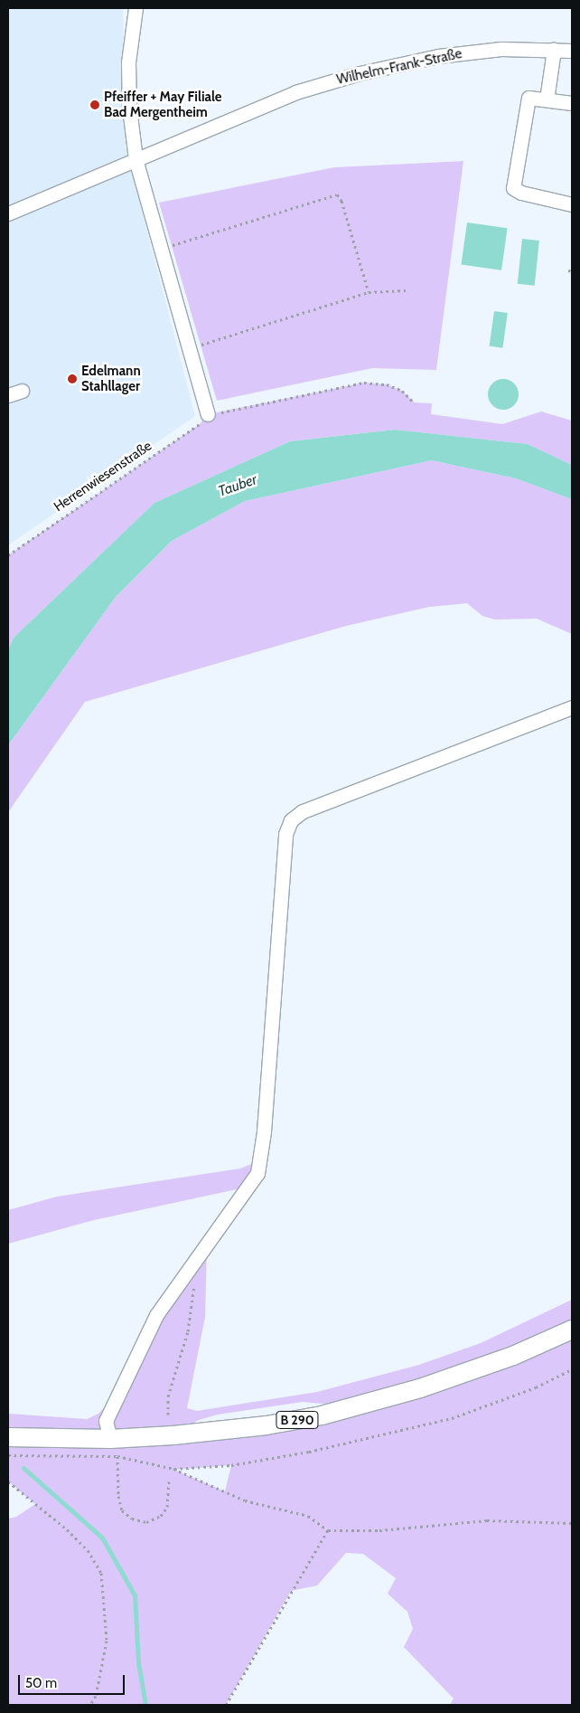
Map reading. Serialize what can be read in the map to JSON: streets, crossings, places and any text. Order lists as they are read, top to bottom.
{
  "streets": {
    "main road": ["B 290"],
    "street": ["Wilhelm-Frank-Straße"],
    "path": ["Herrenwiesenstraße"]
  },
  "water": ["Tauber"],
  "places": ["Pfeiffer + May Filiale Bad Mergentheim", "Edelmann Stahllager"],
  "scale_bar": "50 m"
}
